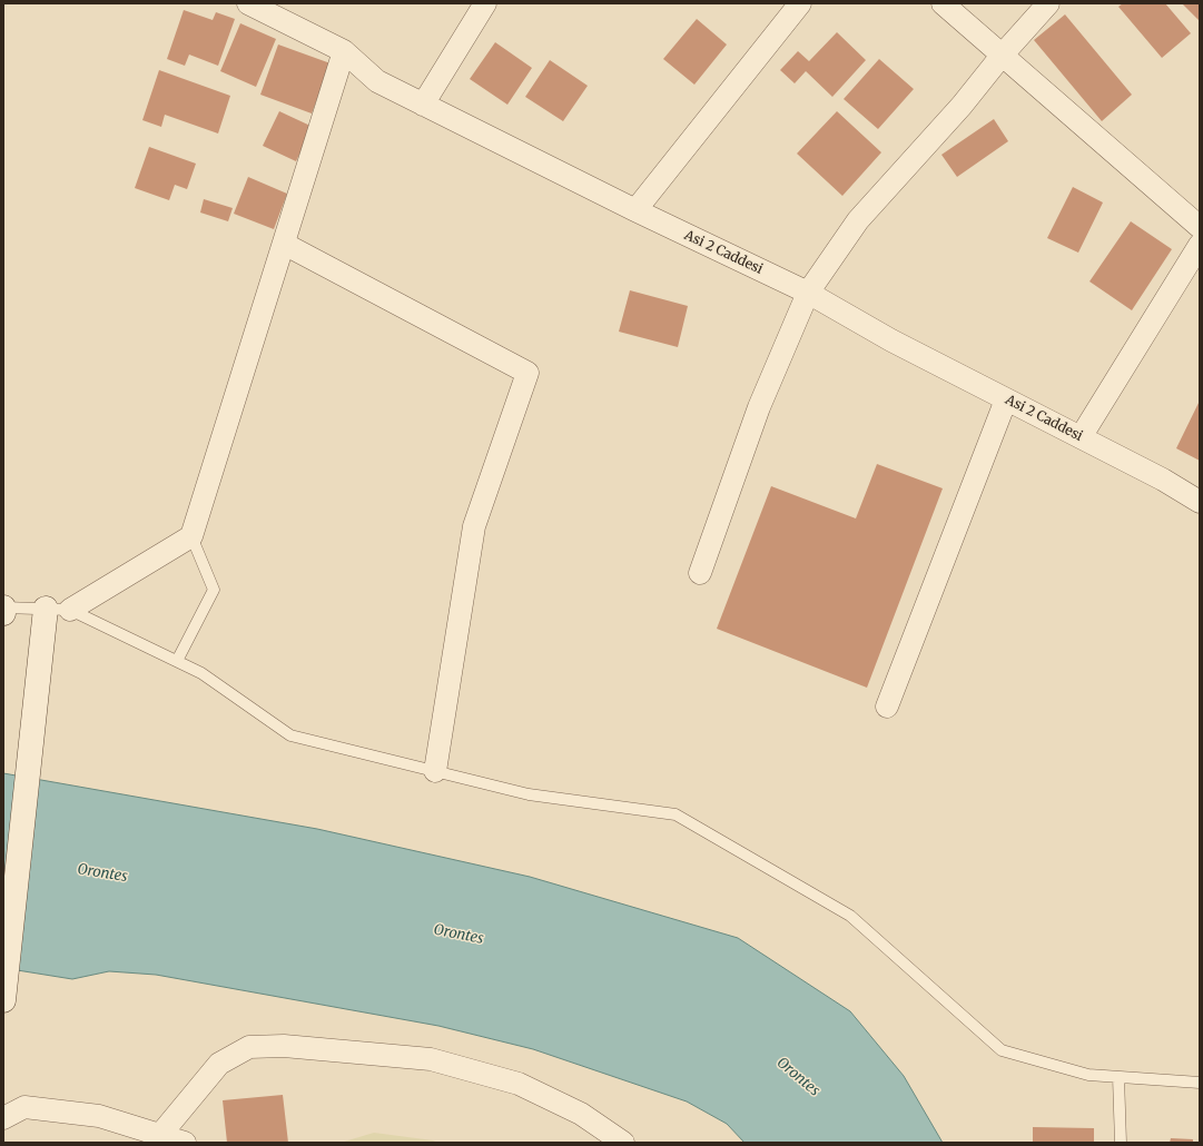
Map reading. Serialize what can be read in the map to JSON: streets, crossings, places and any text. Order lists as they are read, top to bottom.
{
  "streets": {
    "street": ["Asi 2 Caddesi"]
  },
  "water": ["Orontes"]
}
